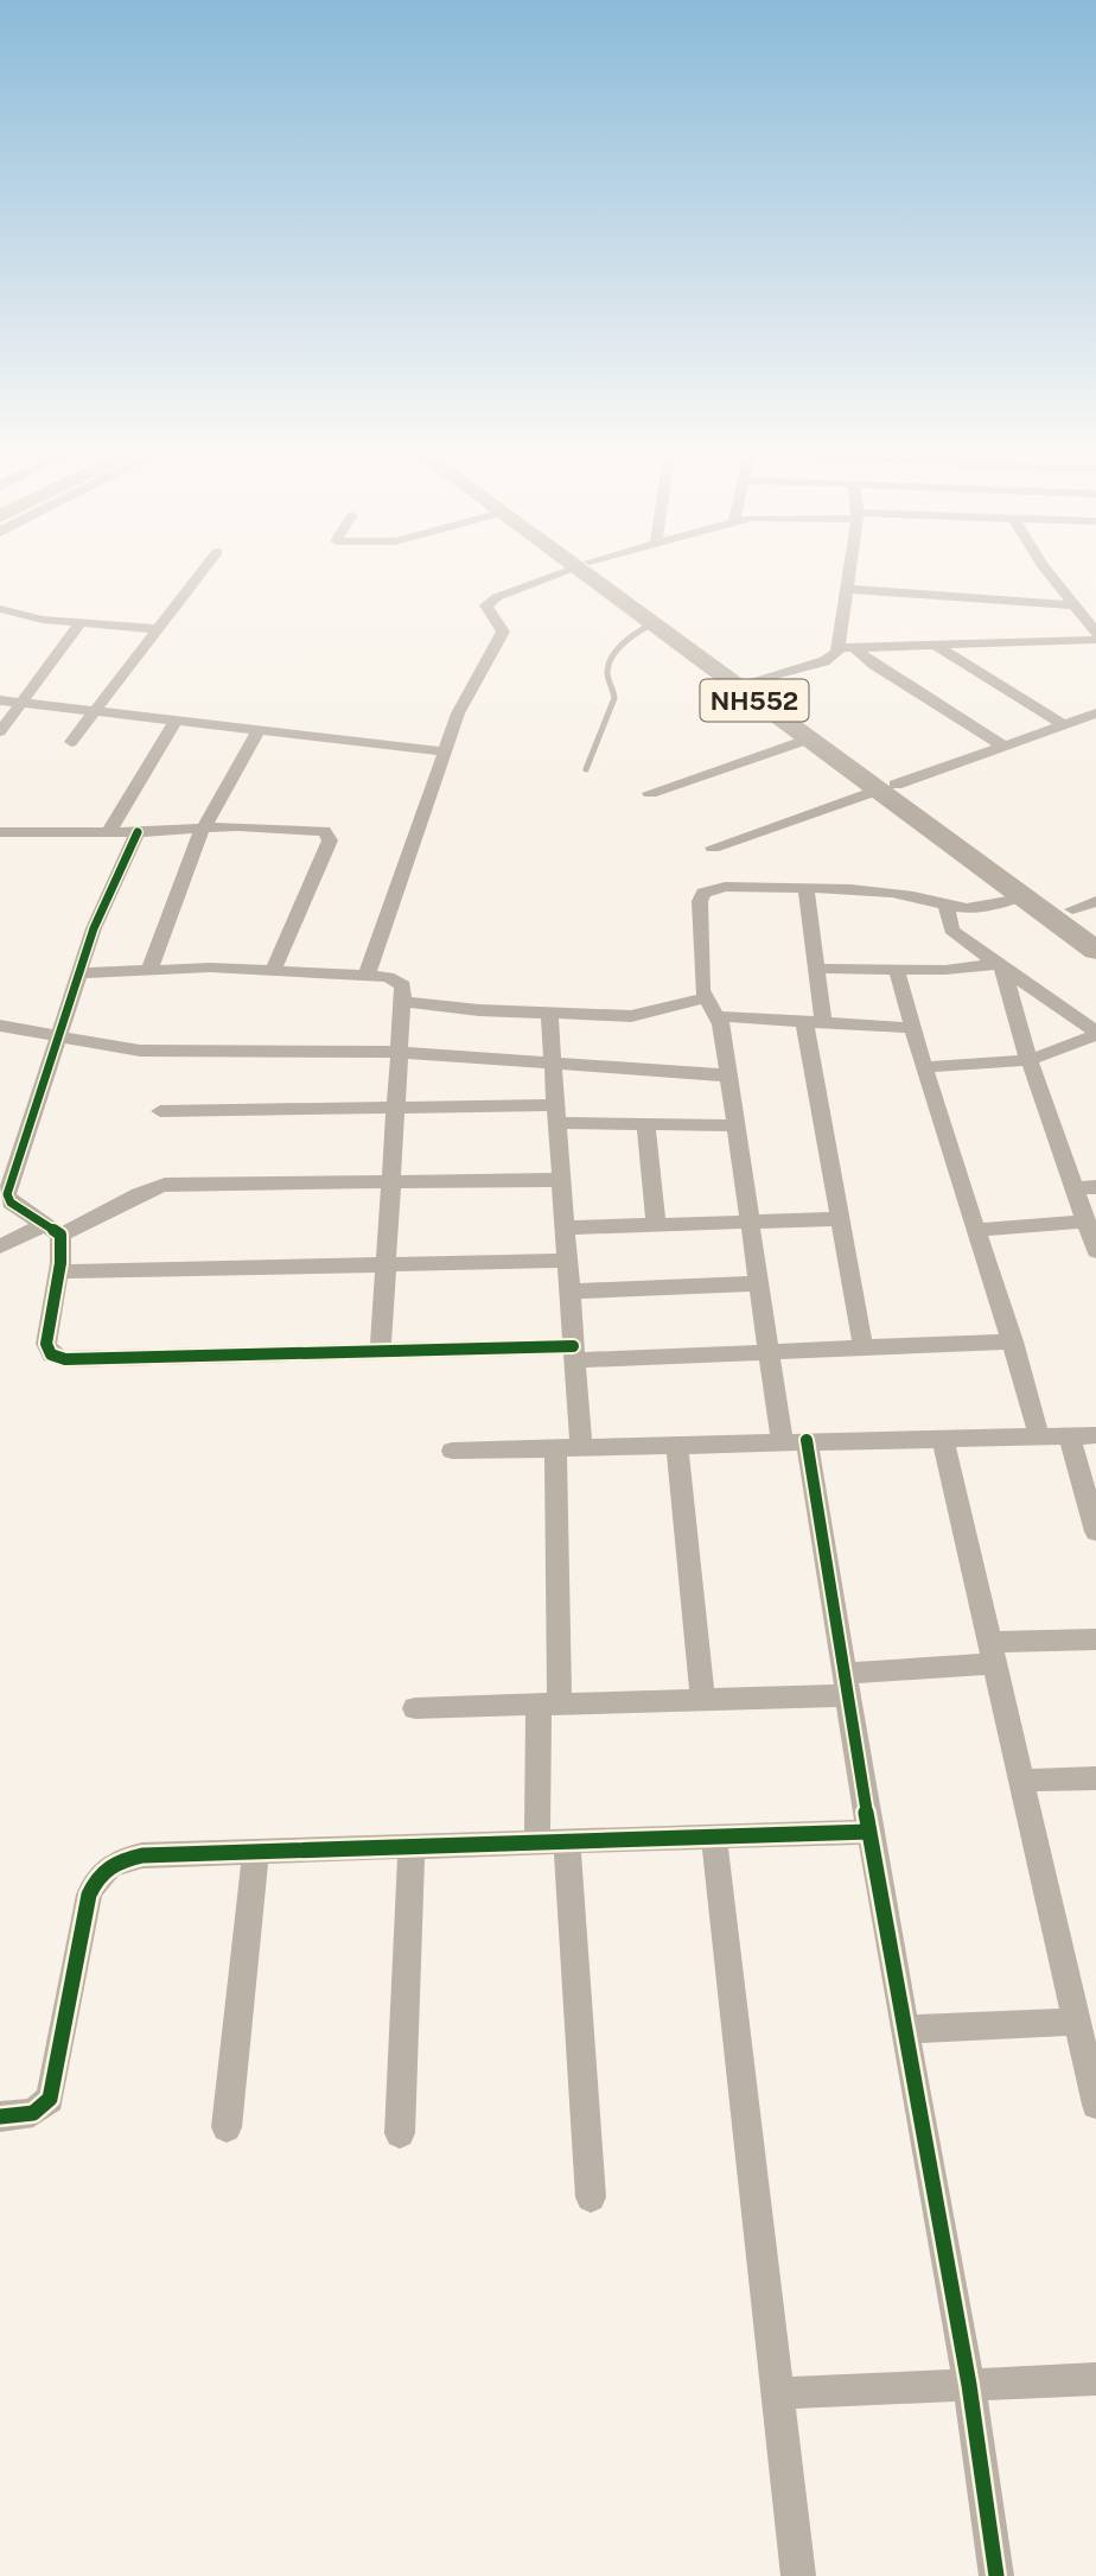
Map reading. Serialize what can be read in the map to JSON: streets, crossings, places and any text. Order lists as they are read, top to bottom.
{
  "streets": {
    "highway": ["NH552"]
  }
}
